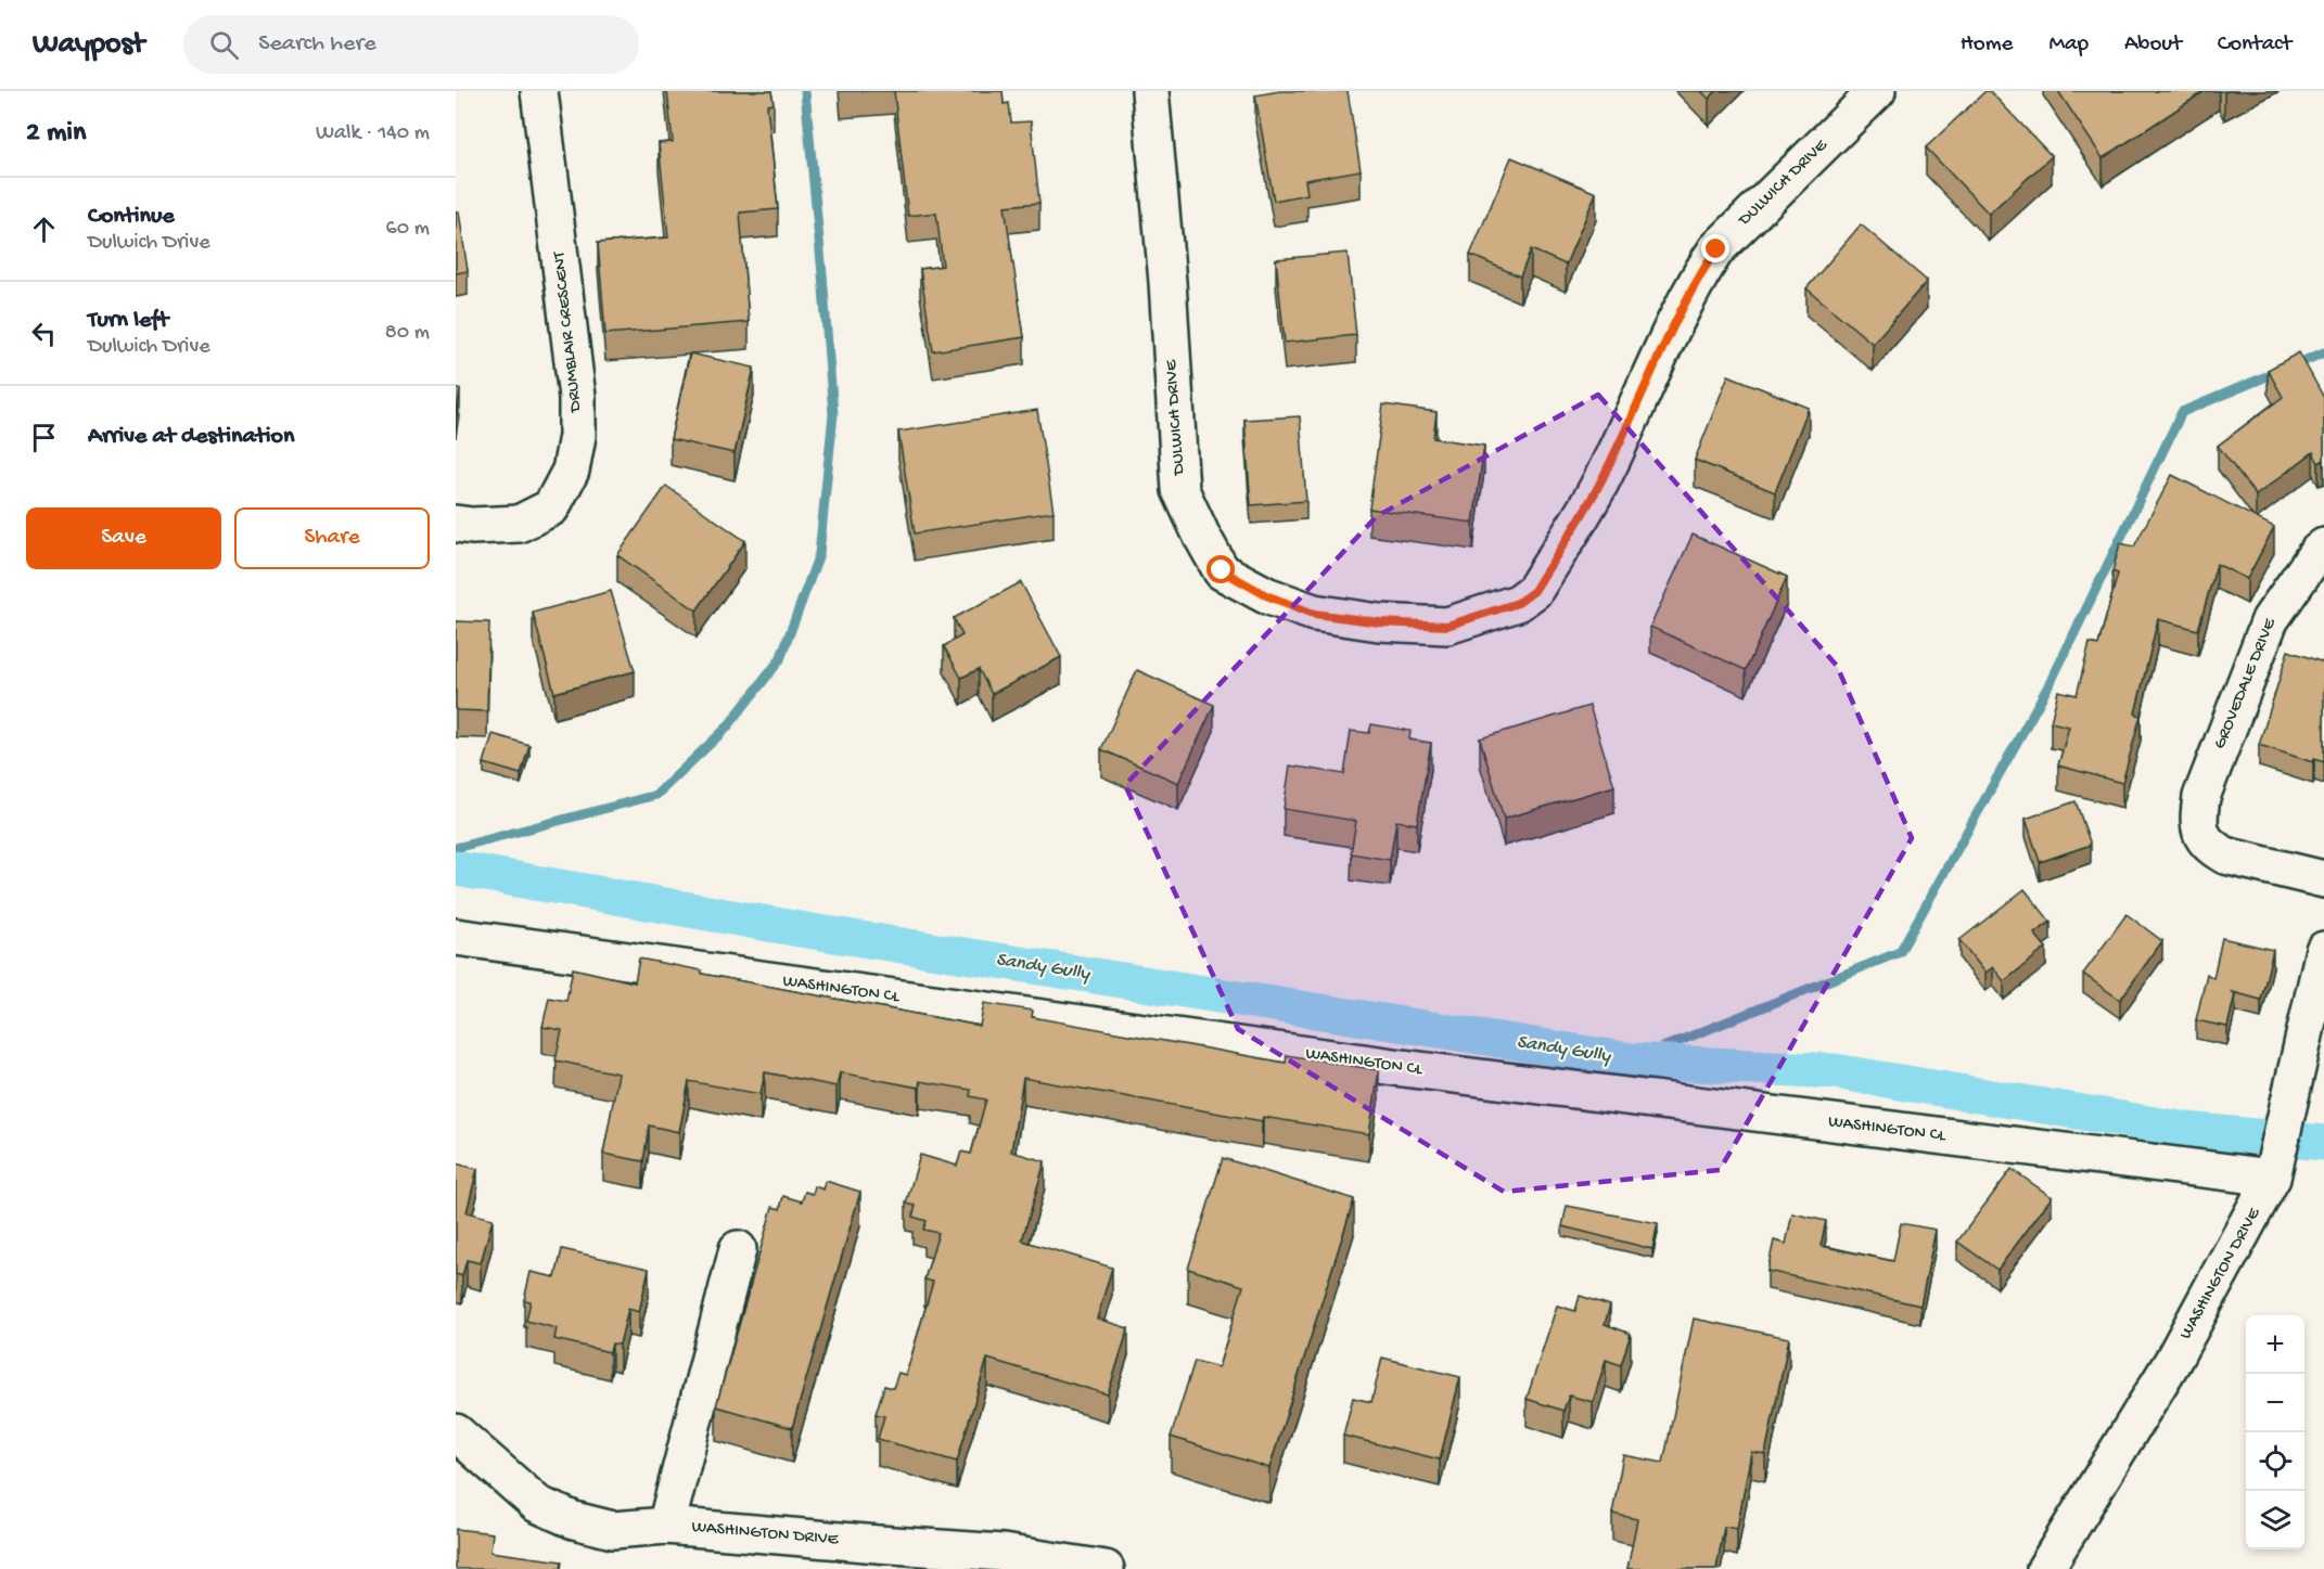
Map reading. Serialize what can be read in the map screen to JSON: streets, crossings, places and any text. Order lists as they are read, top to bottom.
{
  "streets": {
    "street": [
      "DULWICH DRIVE",
      "DRUMBLAIR CRESCENT",
      "GROVEDALE DRIVE",
      "WASHINGTON CL",
      "WASHINGTON DRIVE"
    ]
  },
  "crossings": [
    ["WASHINGTON CL", "WASHINGTON DRIVE"]
  ],
  "water": ["Sandy Gully"],
  "page": {
    "header": "Waypost",
    "search": "Search here",
    "nav": [
      "Home",
      "Map",
      "About",
      "Contact"
    ],
    "heading": ["2 min", "Walk · 140 m"],
    "list": [
      ["Continue", "Dulwich Drive", "60 m"],
      ["Turn left", "Dulwich Drive", "80 m"],
      "Arrive at destination"
    ],
    "buttons": ["Save", "Share"],
    "map_buttons": ["+", "−"]
  }
}
